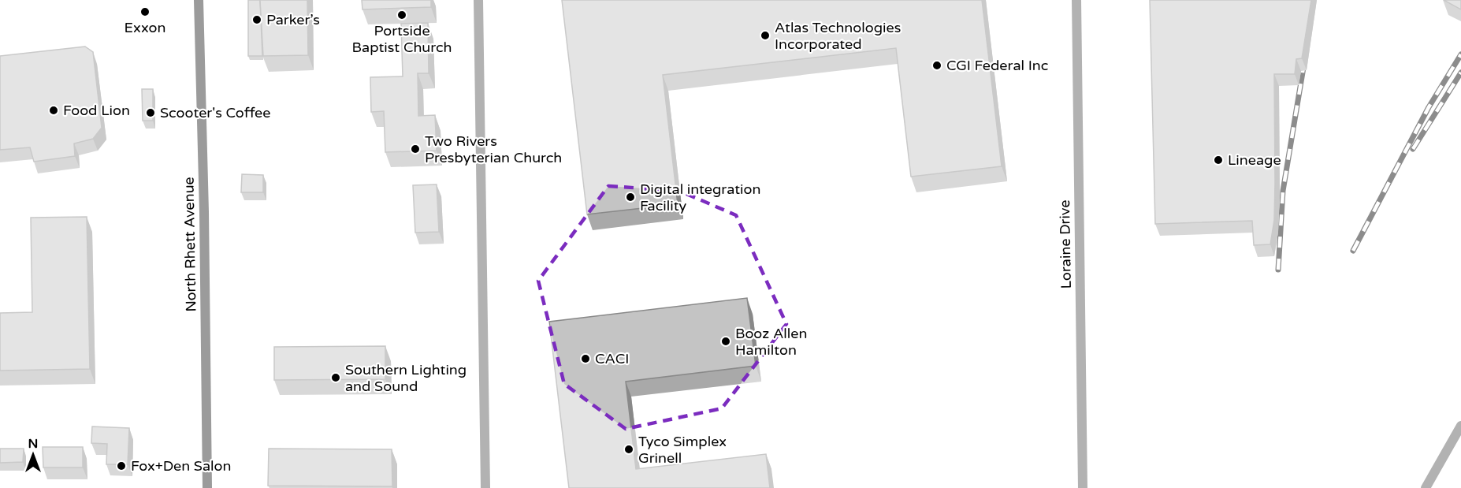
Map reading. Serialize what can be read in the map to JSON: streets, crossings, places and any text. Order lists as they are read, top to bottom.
{
  "streets": {
    "main road": ["North Rhett Avenue"],
    "street": ["Loraine Drive"]
  },
  "places": [
    "Exxon",
    "Portside Baptist Church",
    "Parker’s",
    "Atlas Technologies Incorporated",
    "CGI Federal Inc",
    "Food Lion",
    "Scooter's Coffee",
    "Two Rivers Presbyterian Church",
    "Lineage",
    "Digital integration Facility",
    "Booz Allen Hamilton",
    "CACI",
    "Southern Lighting and Sound",
    "Tyco Simplex Grinell",
    "Fox+Den Salon"
  ],
  "north": "top"
}
